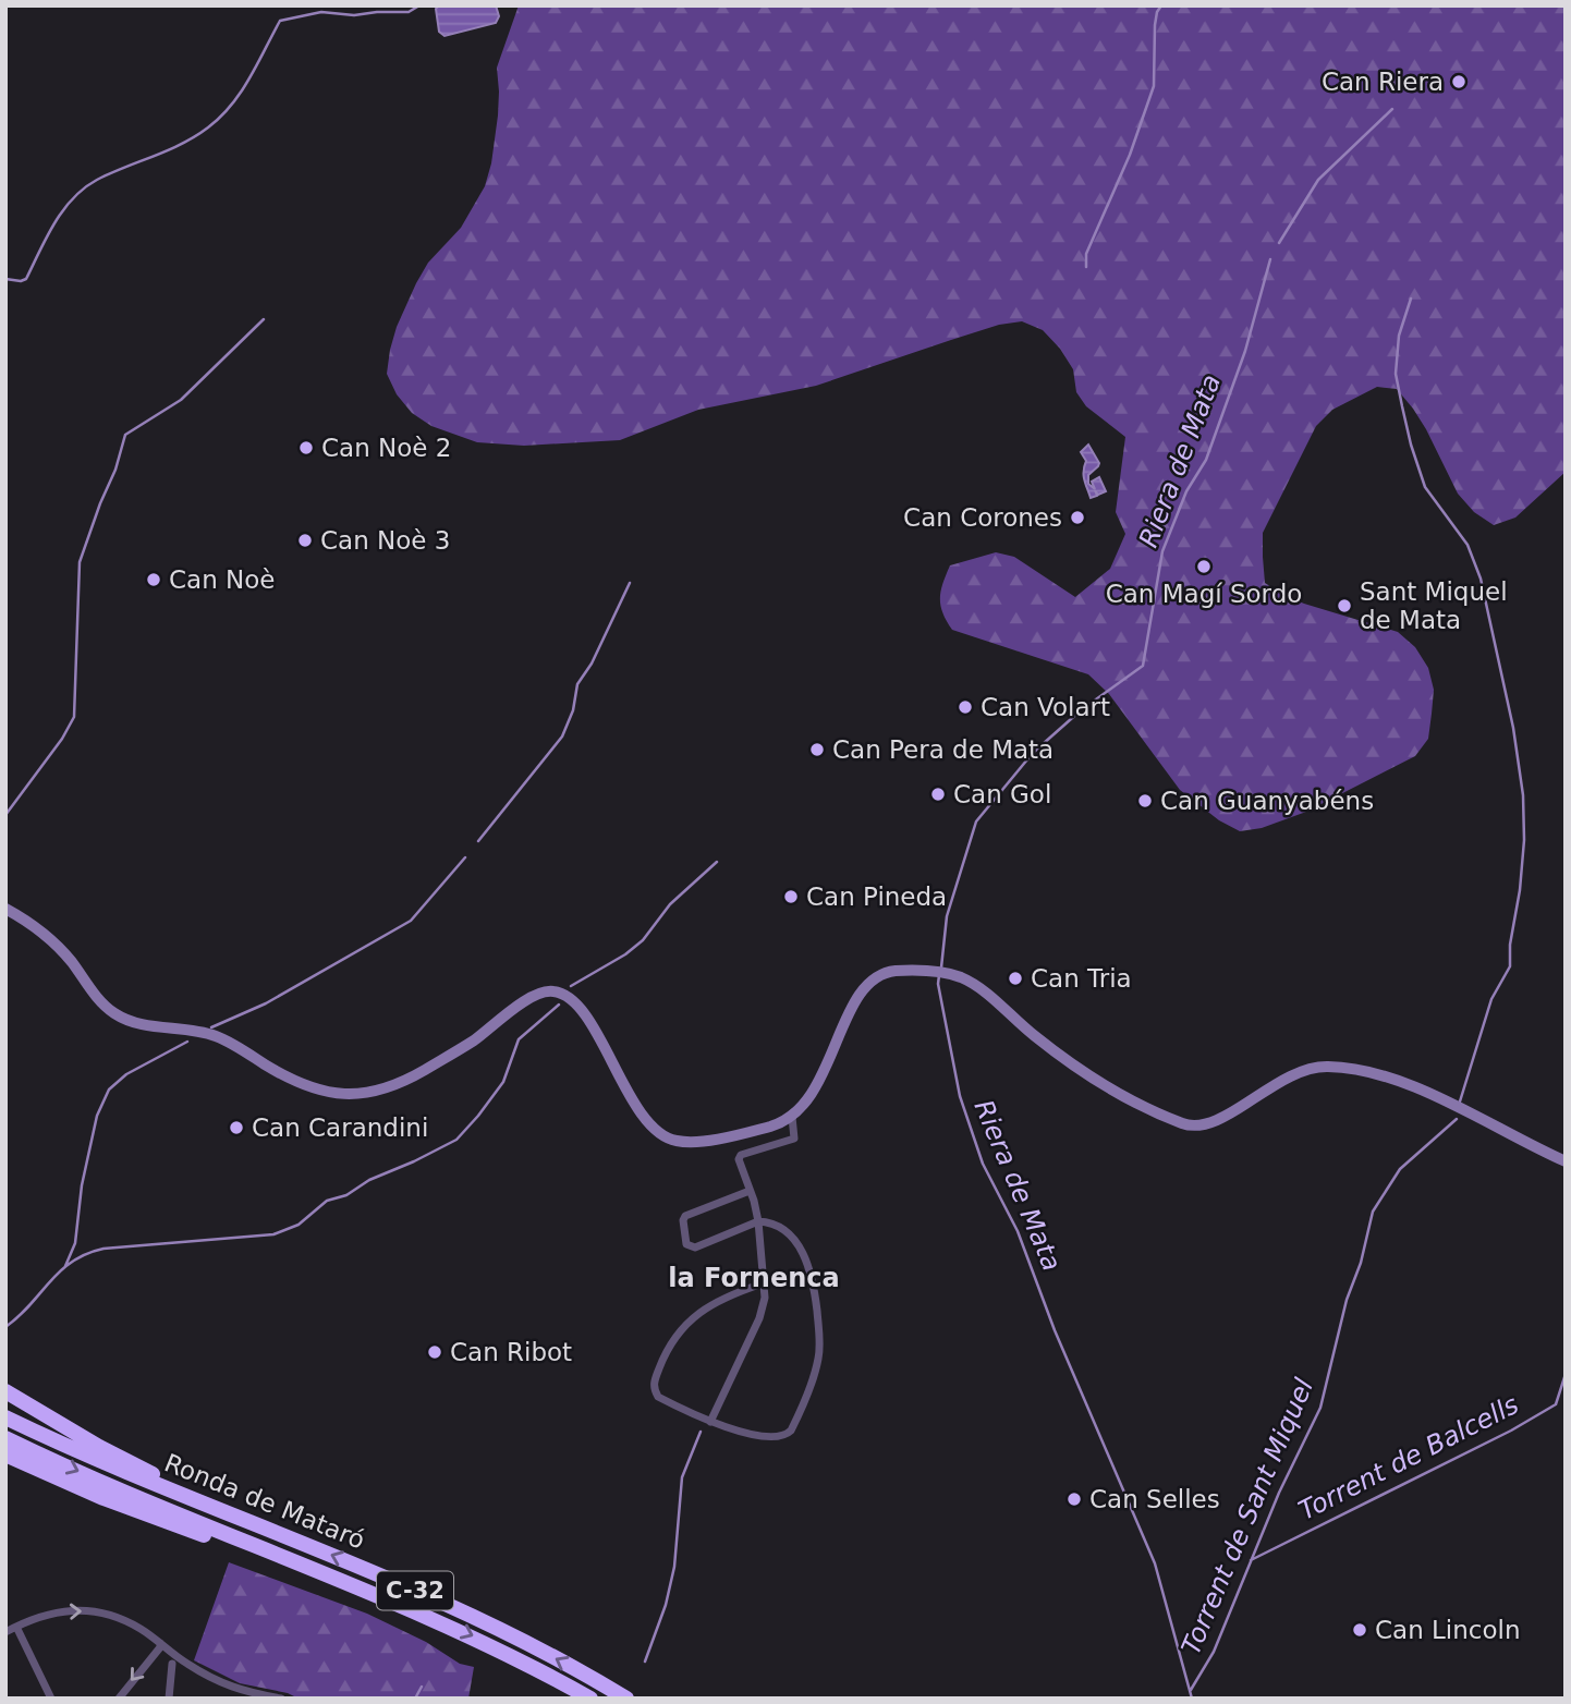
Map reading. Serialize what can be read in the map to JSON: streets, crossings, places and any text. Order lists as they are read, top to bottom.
{
  "streets": {
    "highway": ["Ronda de Mataró", "C-32"]
  },
  "districts": ["la Fornenca"],
  "water": ["Riera de Mata", "Torrent de Balcells", "Torrent de Sant Miquel"],
  "places": [
    "Can Riera",
    "Can Noè 2",
    "Can Corones",
    "Can Noè 3",
    "Can Magí Sordo",
    "Can Noè",
    "Sant Miquel de Mata",
    "Can Volart",
    "Can Pera de Mata",
    "Can Gol",
    "Can Guanyabéns",
    "Can Pineda",
    "Can Tria",
    "Can Carandini",
    "Can Ribot",
    "Can Selles",
    "Can Lincoln"
  ]
}
